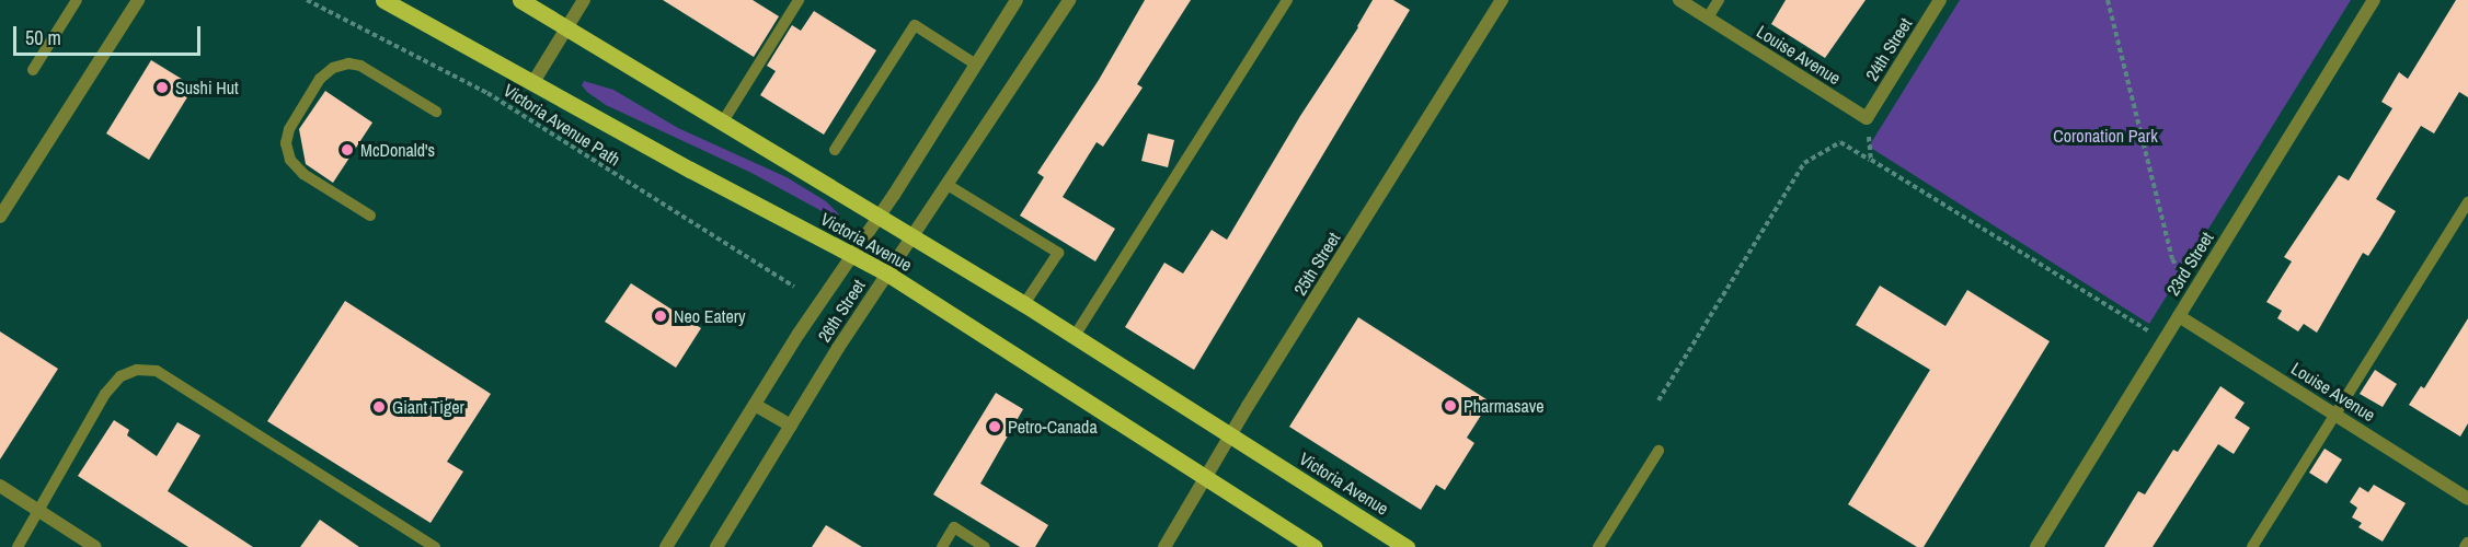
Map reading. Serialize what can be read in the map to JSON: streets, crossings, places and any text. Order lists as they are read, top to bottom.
{
  "streets": {
    "main road": ["Victoria Avenue"],
    "street": [
      "24th Street",
      "Louise Avenue",
      "25th Street",
      "23rd Street",
      "26th Street"
    ],
    "path": ["Victoria Avenue Path"]
  },
  "crossings": [
    ["24th Street", "Louise Avenue"],
    ["Louise Avenue", "23rd Street"],
    ["Victoria Avenue", "25th Street"],
    ["Victoria Avenue", "26th Street"]
  ],
  "parks": ["Coronation Park"],
  "places": [
    "Sushi Hut",
    "McDonald's",
    "Neo Eatery",
    "Pharmasave",
    "Giant Tiger",
    "Petro-Canada"
  ],
  "scale_bar": "50 m"
}
